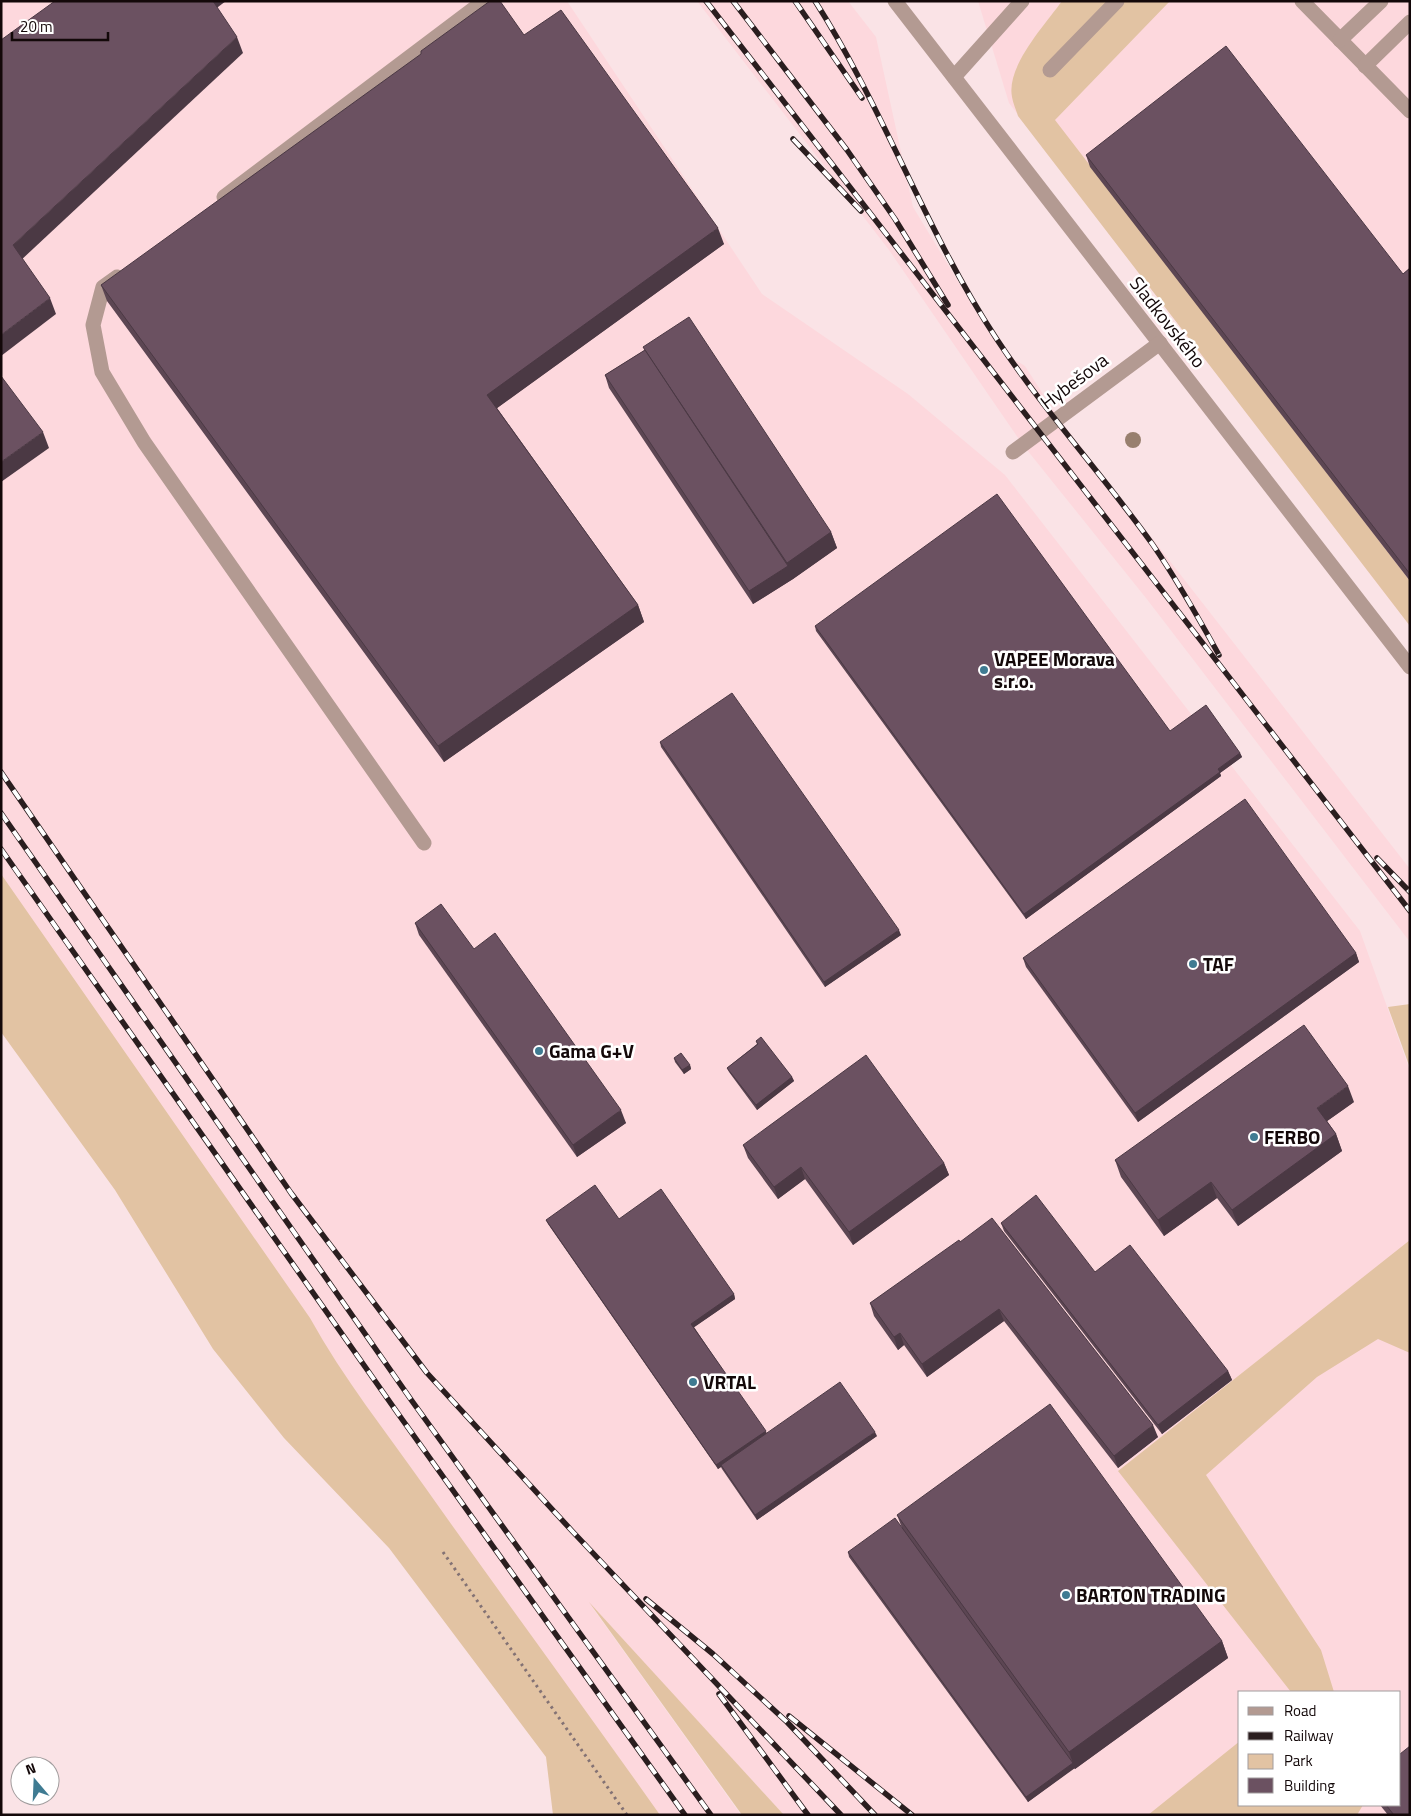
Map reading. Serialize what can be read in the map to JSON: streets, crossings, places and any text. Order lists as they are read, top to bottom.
{
  "streets": {
    "street": ["Sladkovského", "Hybešova"]
  },
  "crossings": [
    ["Sladkovského", "Hybešova"]
  ],
  "places": [
    "VAPEE Morava s.r.o.",
    "TAF",
    "Gama G+V",
    "FERBO",
    "VRTAL",
    "BARTON TRADING"
  ],
  "legend": [
    "Road",
    "Railway",
    "Park",
    "Building"
  ],
  "scale_bar": "20 m",
  "north": "top"
}
